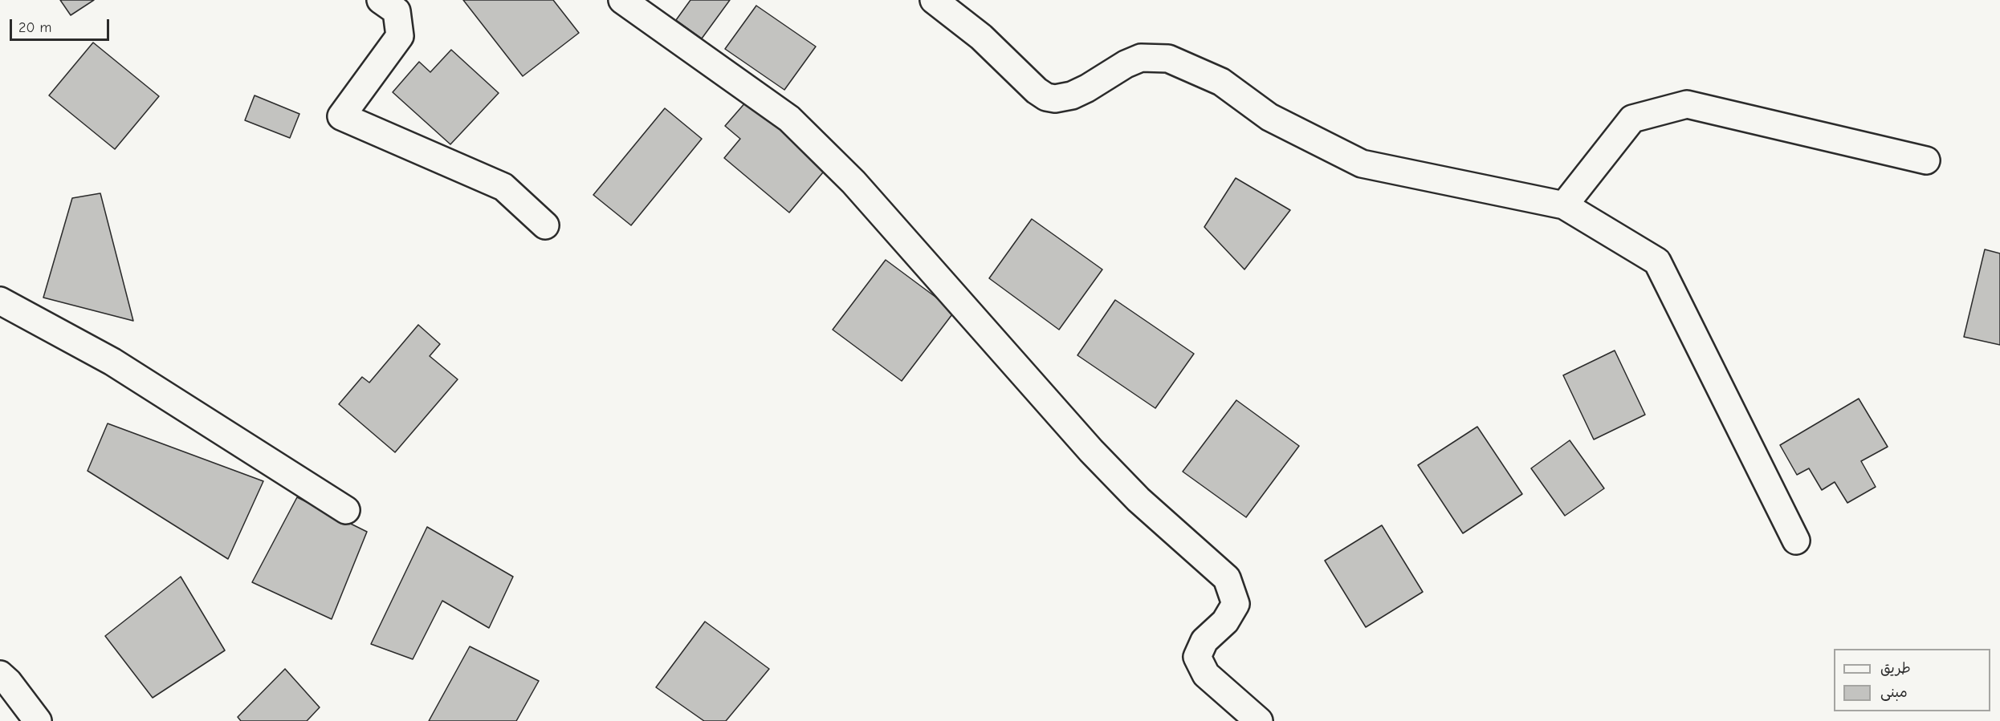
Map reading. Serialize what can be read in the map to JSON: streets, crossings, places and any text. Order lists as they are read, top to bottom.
{
  "legend": ["طريق", "مبنى"],
  "scale_bar": "20 m"
}
